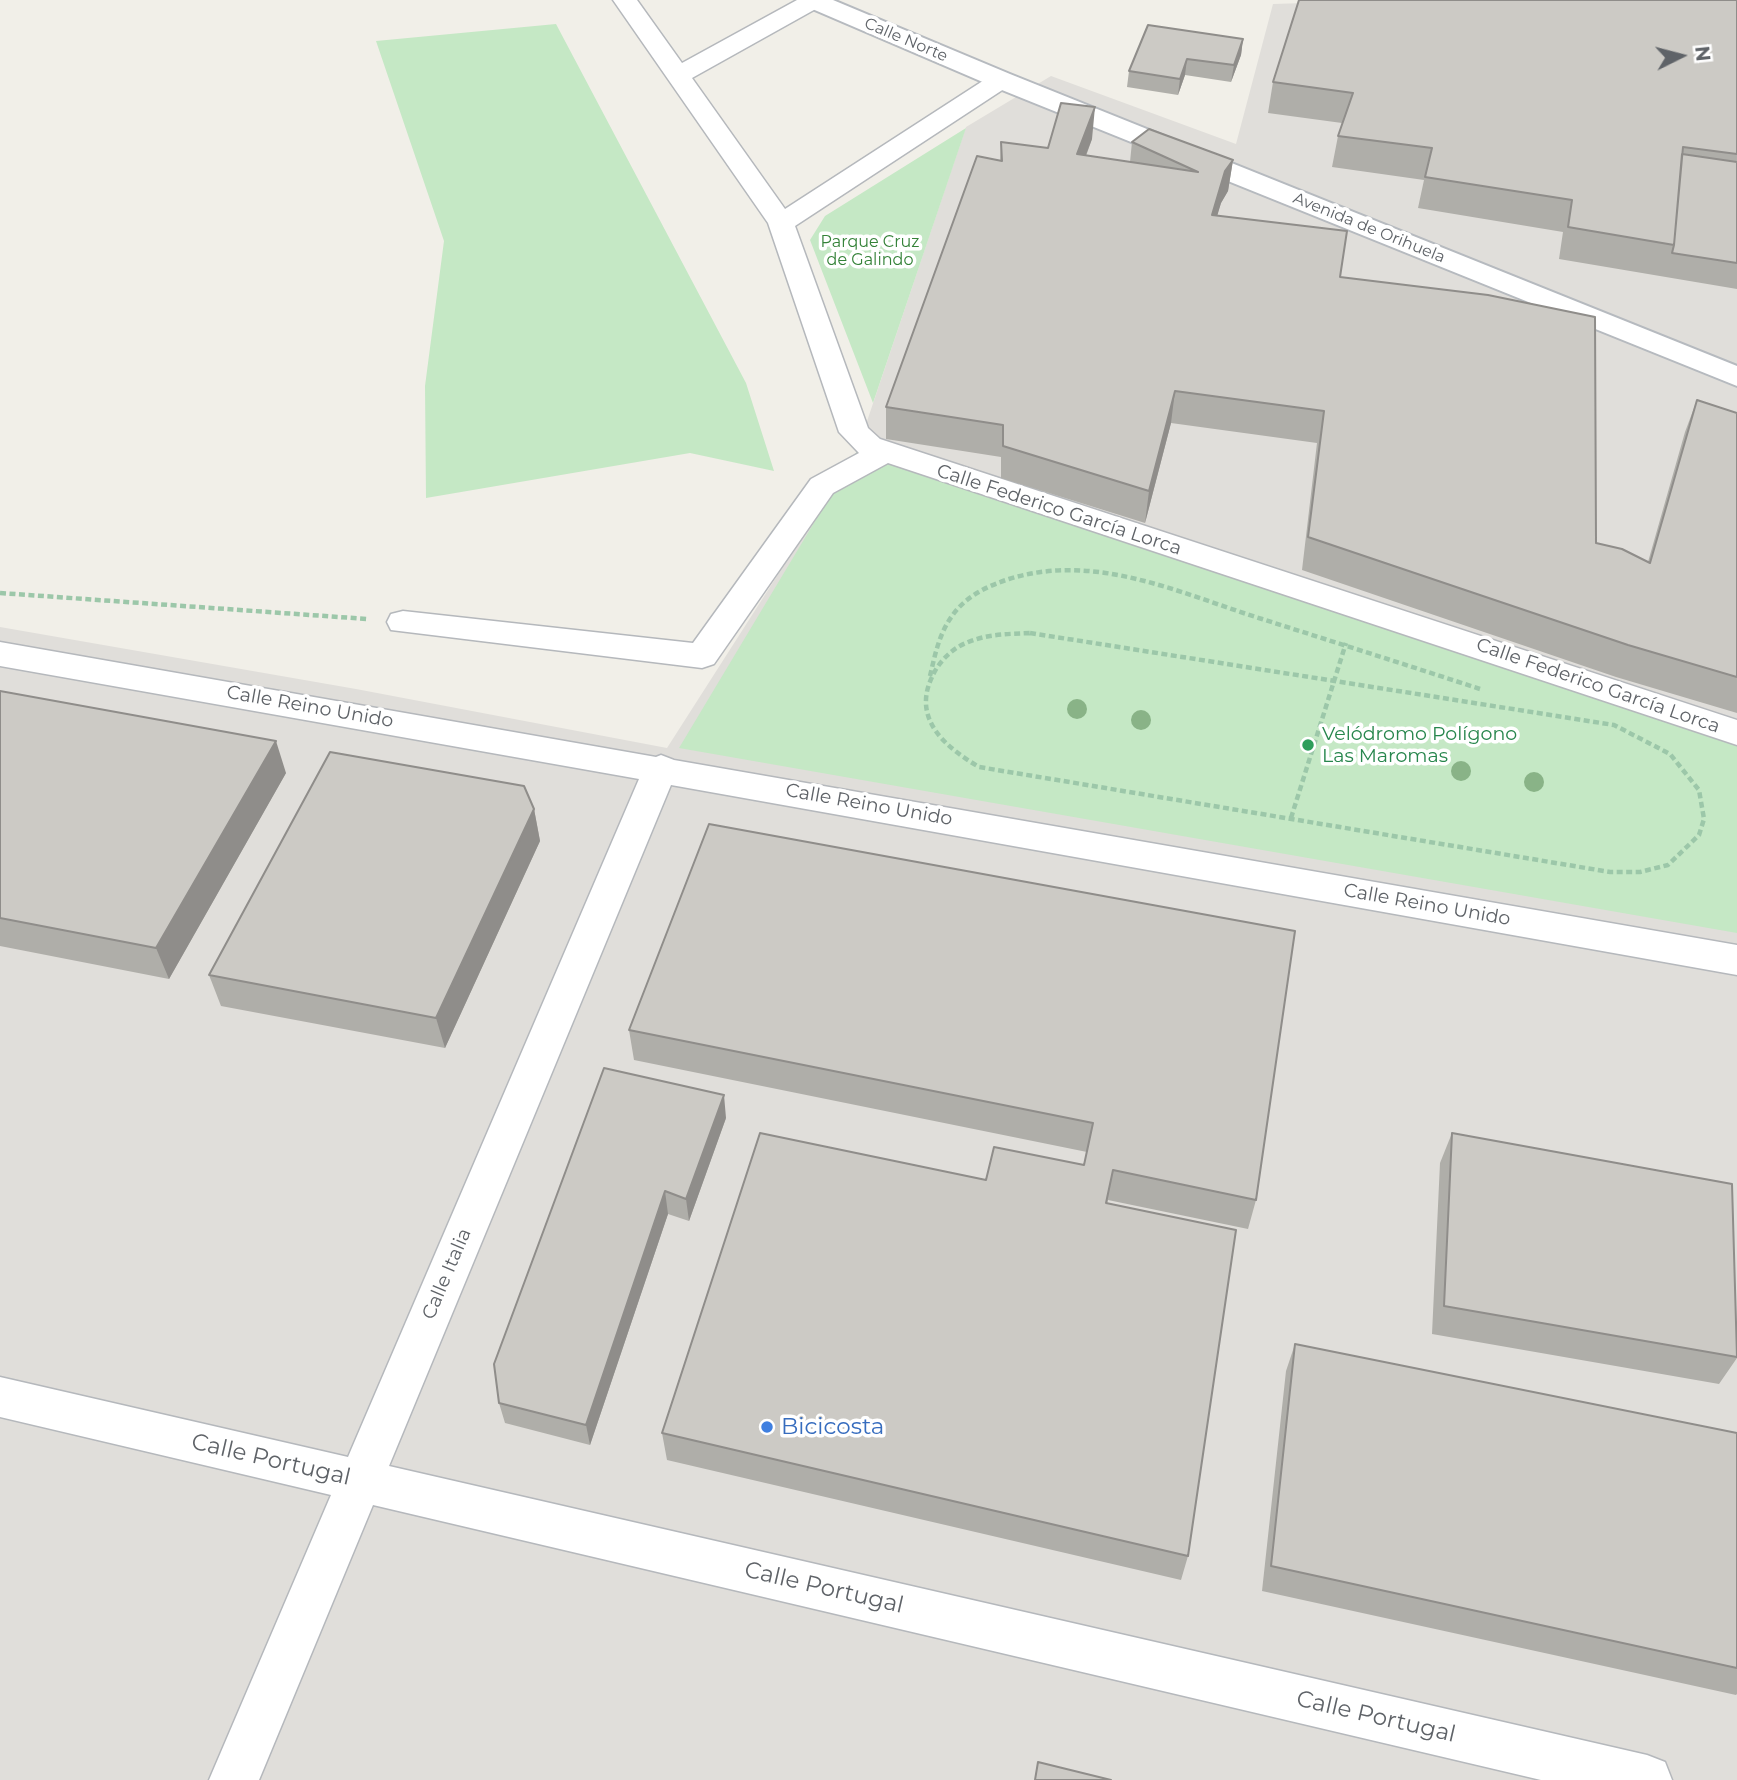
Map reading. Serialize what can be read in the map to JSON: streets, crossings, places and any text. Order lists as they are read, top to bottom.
{
  "streets": {
    "main road": ["Calle Norte", "Avenida de Orihuela"],
    "street": [
      "Calle Federico García Lorca",
      "Calle Reino Unido",
      "Calle Italia",
      "Calle Portugal"
    ]
  },
  "crossings": [
    ["Calle Norte", "Avenida de Orihuela"],
    ["Calle Reino Unido", "Calle Italia"],
    ["Calle Italia", "Calle Portugal"]
  ],
  "parks": ["Parque Cruz de Galindo"],
  "places": ["Velódromo Polígono Las Maromas", "Bicicosta"],
  "north": "right"
}
